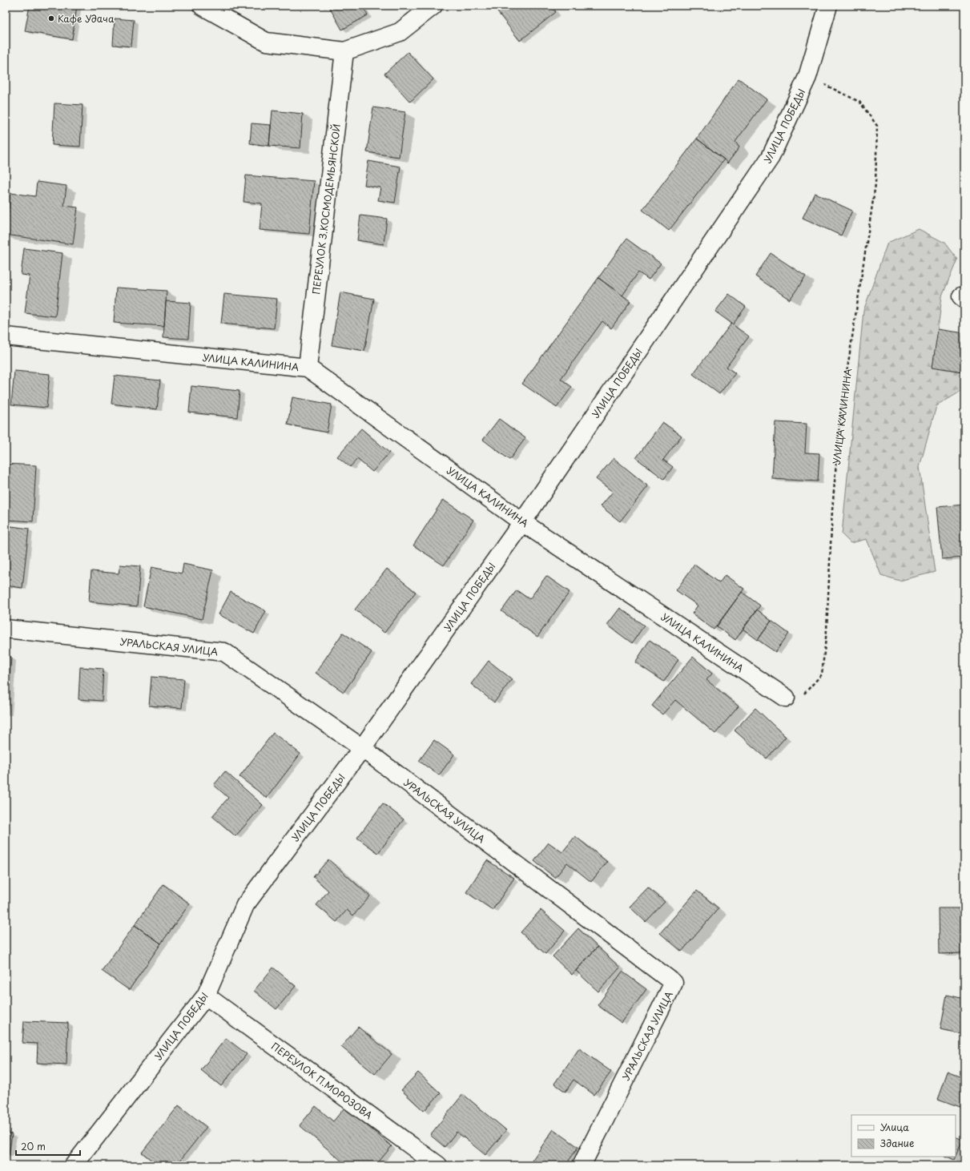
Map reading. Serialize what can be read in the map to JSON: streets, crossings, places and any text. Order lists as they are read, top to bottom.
{
  "streets": {
    "street": [
      "УЛИЦА ПОБЕДЫ",
      "ПЕРЕУЛОК З.КОСМОДЕМЬЯНСКОЙ",
      "УЛИЦА КАЛИНИНА",
      "УРАЛЬСКАЯ УЛИЦА",
      "ПЕРЕУЛОК П.МОРОЗОВА"
    ]
  },
  "crossings": [
    ["УЛИЦА ПОБЕДЫ", "УЛИЦА КАЛИНИНА"],
    ["УЛИЦА ПОБЕДЫ", "УРАЛЬСКАЯ УЛИЦА"],
    ["УЛИЦА ПОБЕДЫ", "ПЕРЕУЛОК П.МОРОЗОВА"],
    ["ПЕРЕУЛОК З.КОСМОДЕМЬЯНСКОЙ", "УЛИЦА КАЛИНИНА"]
  ],
  "places": ["Кафе Удача"],
  "legend": ["Улица", "Здание"],
  "scale_bar": "20 m"
}
